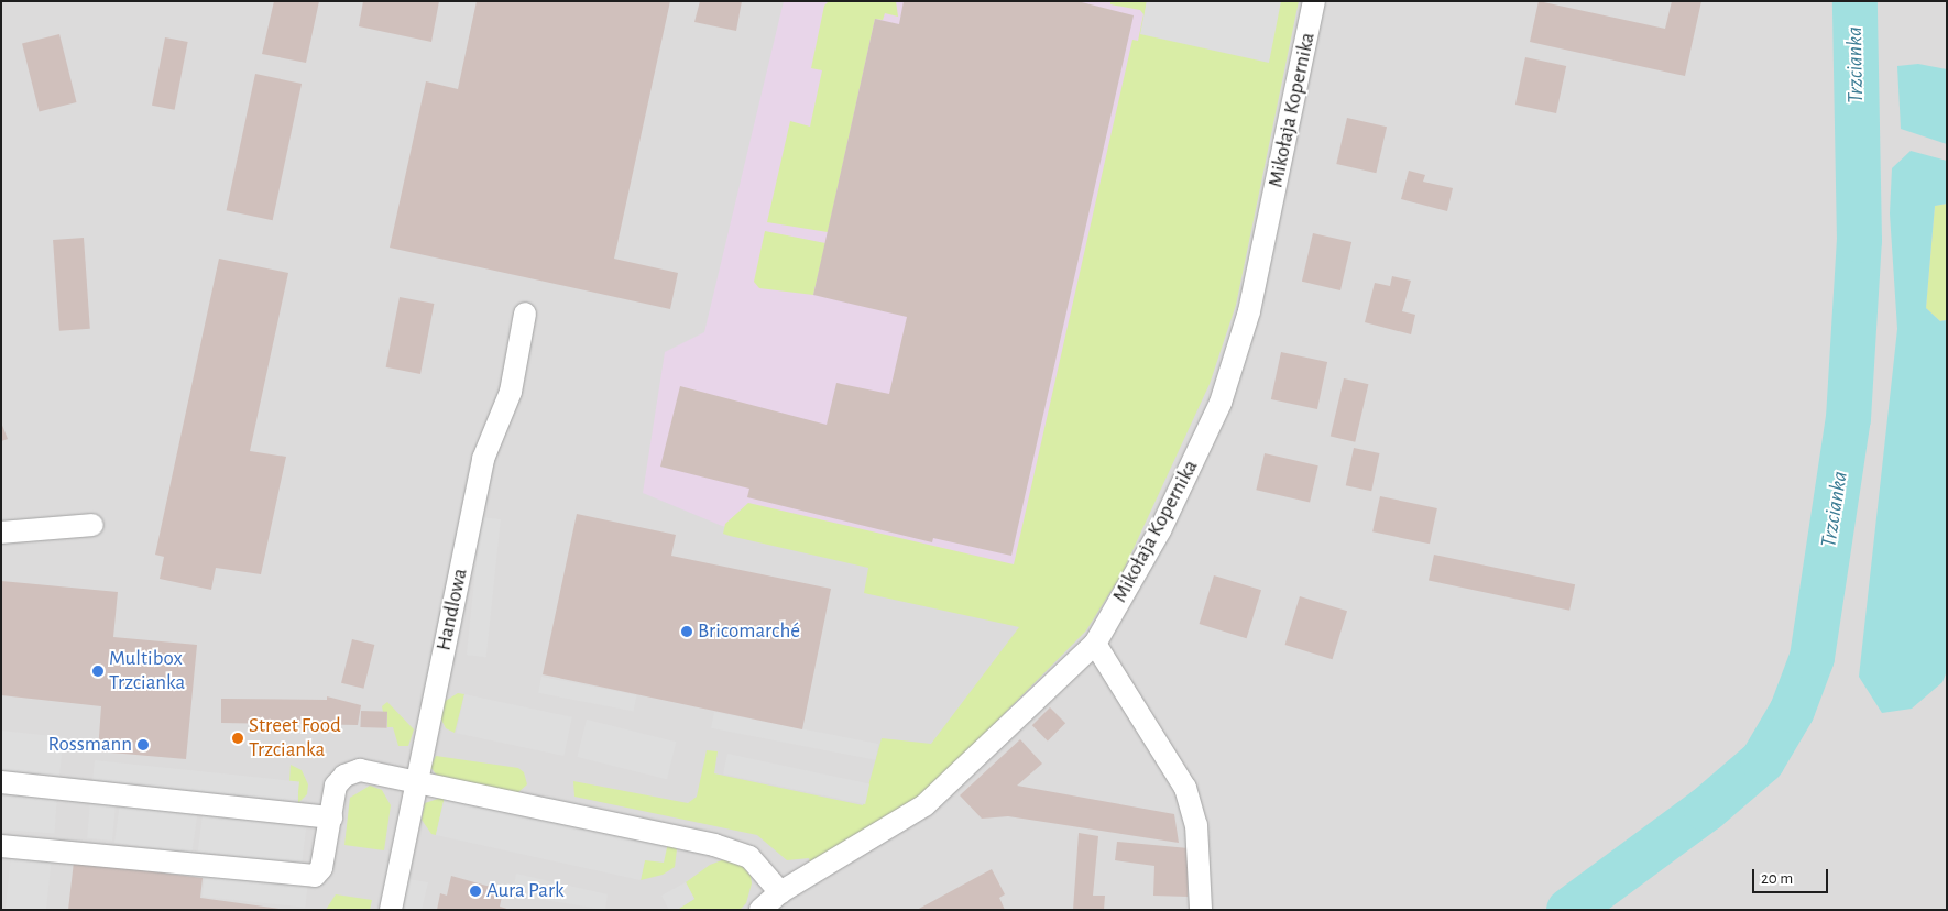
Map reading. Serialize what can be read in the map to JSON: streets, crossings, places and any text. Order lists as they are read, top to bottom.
{
  "streets": {
    "street": ["Mikołaja Kopernika", "Handlowa"]
  },
  "water": ["Trzcianka"],
  "places": [
    "Bricomarché",
    "Multibox Trzcianka",
    "Street Food Trzcianka",
    "Rossmann",
    "Aura Park"
  ],
  "scale_bar": "20 m"
}
